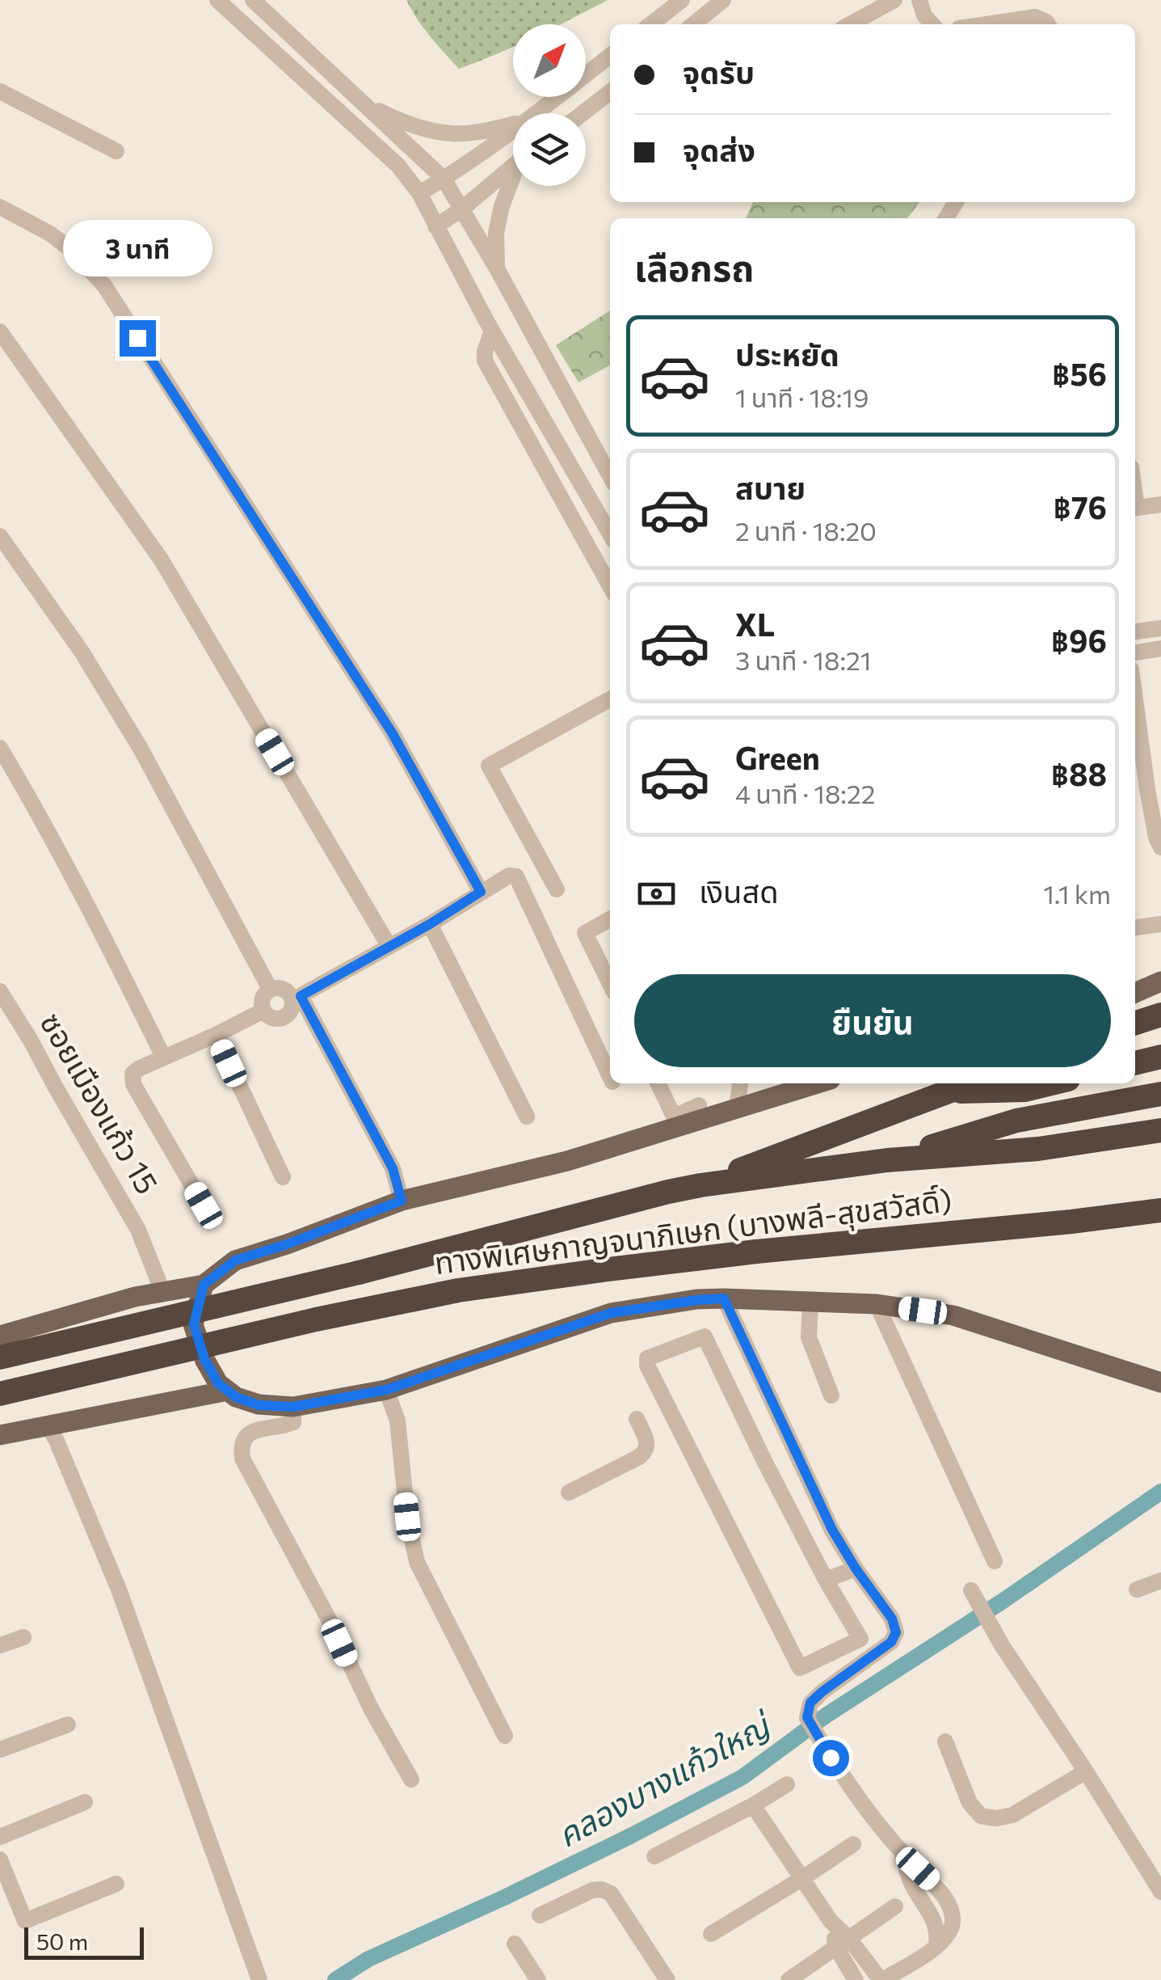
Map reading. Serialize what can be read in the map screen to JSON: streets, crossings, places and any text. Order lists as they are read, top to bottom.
{
  "streets": {
    "highway": ["ทางพิเศษกาญจนาภิเษก (บางพลี-สุขสวัสดิ์)"],
    "street": ["ซอยเมืองแก้ว 15"]
  },
  "water": ["คลองบางแก้วใหญ่"],
  "scale_bar": "50 m",
  "north": "top right",
  "page": {
    "banner": ["จุดรับ", "จุดส่ง"],
    "heading": "เลือกรถ",
    "bubble": "3 นาที",
    "list": [
      {
        "name": "ประหยัด",
        "note": "1 นาที · 18:19",
        "value": "฿56"
      },
      {
        "name": "สบาย",
        "note": "2 นาที · 18:20",
        "value": "฿76"
      },
      {
        "name": "XL",
        "note": "3 นาที · 18:21",
        "value": "฿96"
      },
      {
        "name": "Green",
        "note": "4 นาที · 18:22",
        "value": "฿88"
      }
    ],
    "pay": ["เงินสด", "1.1 km"],
    "buttons": "ยืนยัน",
    "scale": "50 m"
  }
}
